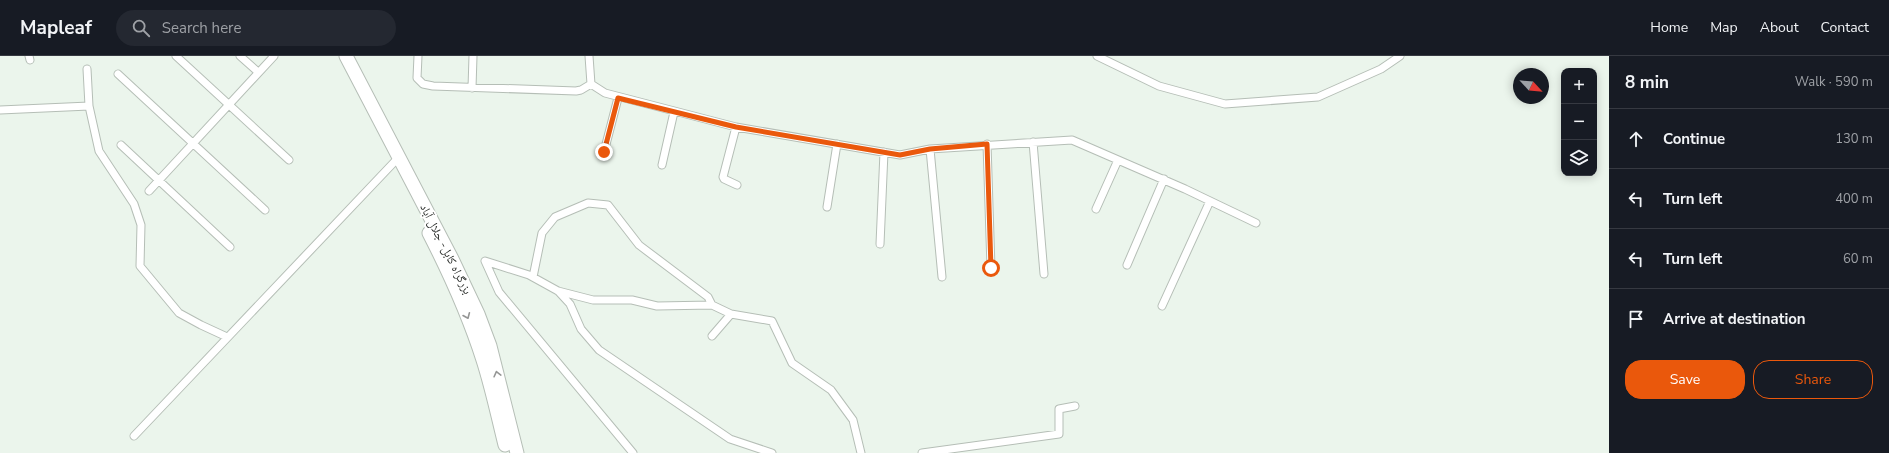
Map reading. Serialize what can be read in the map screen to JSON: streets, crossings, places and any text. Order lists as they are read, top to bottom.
{
  "streets": {
    "highway": ["بزرگراه کابل- جلال آباد"]
  },
  "north": "bottom right",
  "page": {
    "header": "Mapleaf",
    "search": "Search here",
    "nav": [
      "Home",
      "Map",
      "About",
      "Contact"
    ],
    "heading": ["8 min", "Walk · 590 m"],
    "map_buttons": ["+", "−"],
    "list": [
      ["Continue", "130 m"],
      ["Turn left", "400 m"],
      ["Turn left", "60 m"],
      "Arrive at destination"
    ],
    "buttons": ["Save", "Share"]
  }
}
